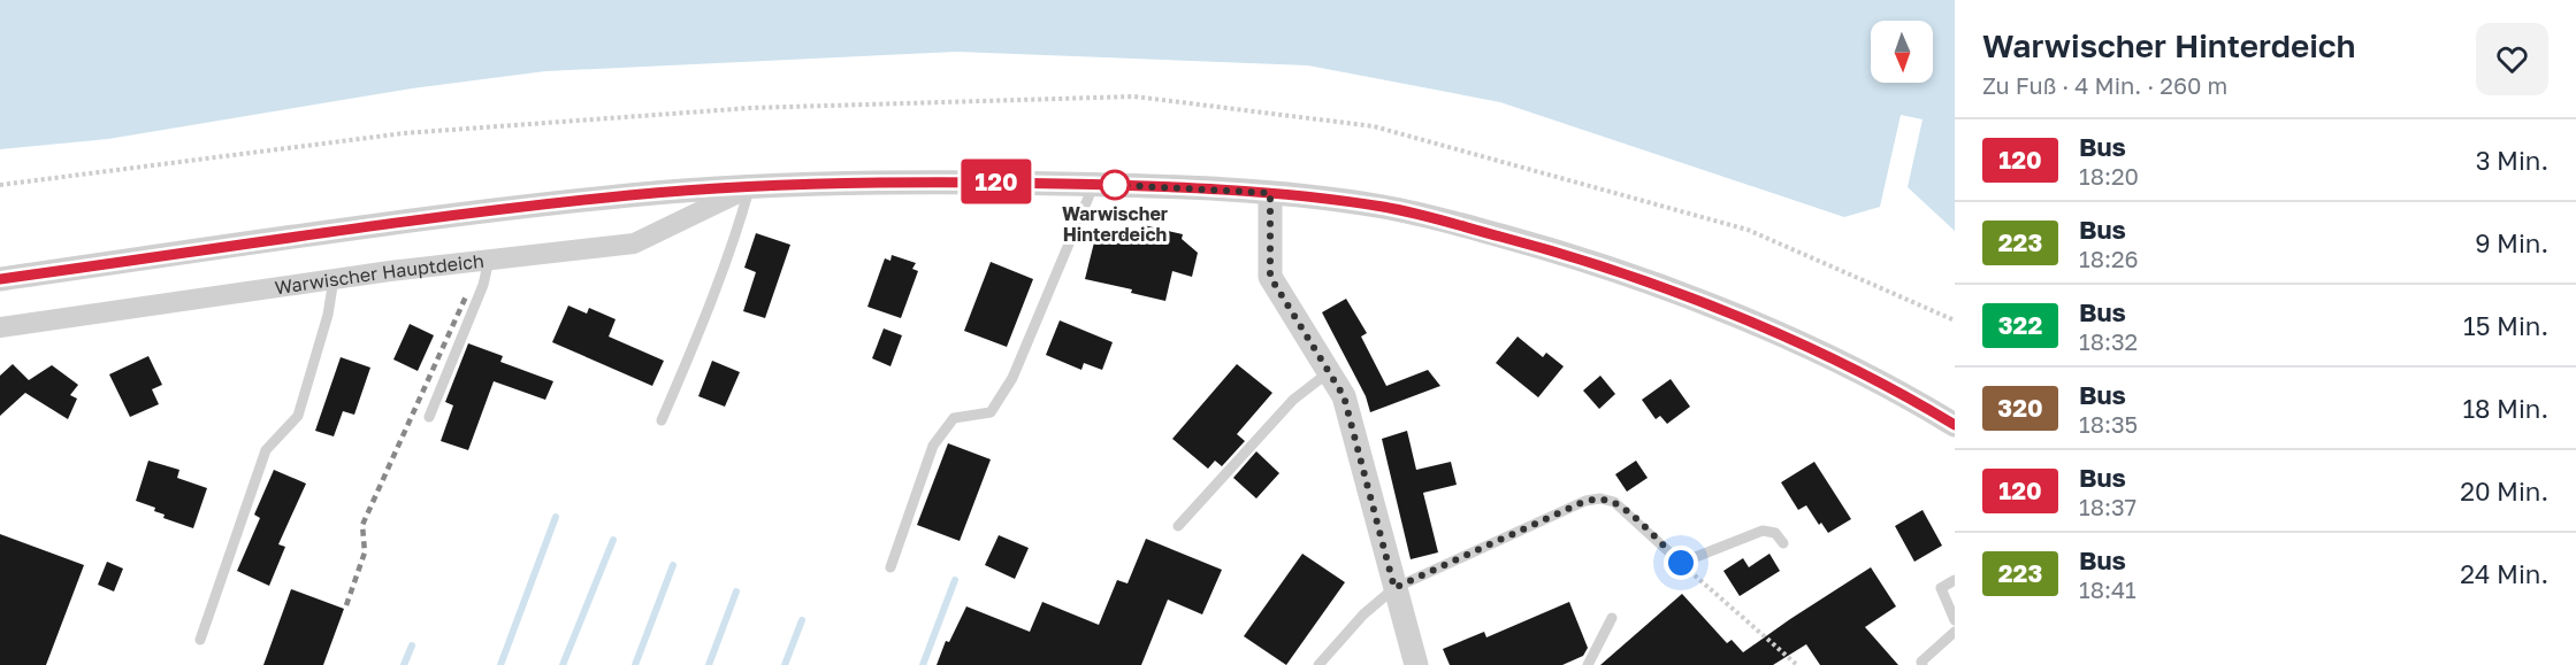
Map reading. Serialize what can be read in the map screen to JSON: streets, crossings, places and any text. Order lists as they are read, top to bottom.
{
  "streets": {
    "street": ["Warwischer Hauptdeich"]
  },
  "places": ["Warwischer Hinterdeich"],
  "lines": ["bus line 120"],
  "north": "bottom",
  "page": {
    "on_map": "120",
    "heading": ["Warwischer Hinterdeich", "Zu Fuß · 4 Min. · 260 m"],
    "list": [
      {
        "mark": "120",
        "name": "Bus",
        "note": "18:20",
        "value": "3 Min."
      },
      {
        "mark": "223",
        "name": "Bus",
        "note": "18:26",
        "value": "9 Min."
      },
      {
        "mark": "322",
        "name": "Bus",
        "note": "18:32",
        "value": "15 Min."
      },
      {
        "mark": "320",
        "name": "Bus",
        "note": "18:35",
        "value": "18 Min."
      },
      {
        "mark": "120",
        "name": "Bus",
        "note": "18:37",
        "value": "20 Min."
      },
      {
        "mark": "223",
        "name": "Bus",
        "note": "18:41",
        "value": "24 Min."
      }
    ]
  }
}
